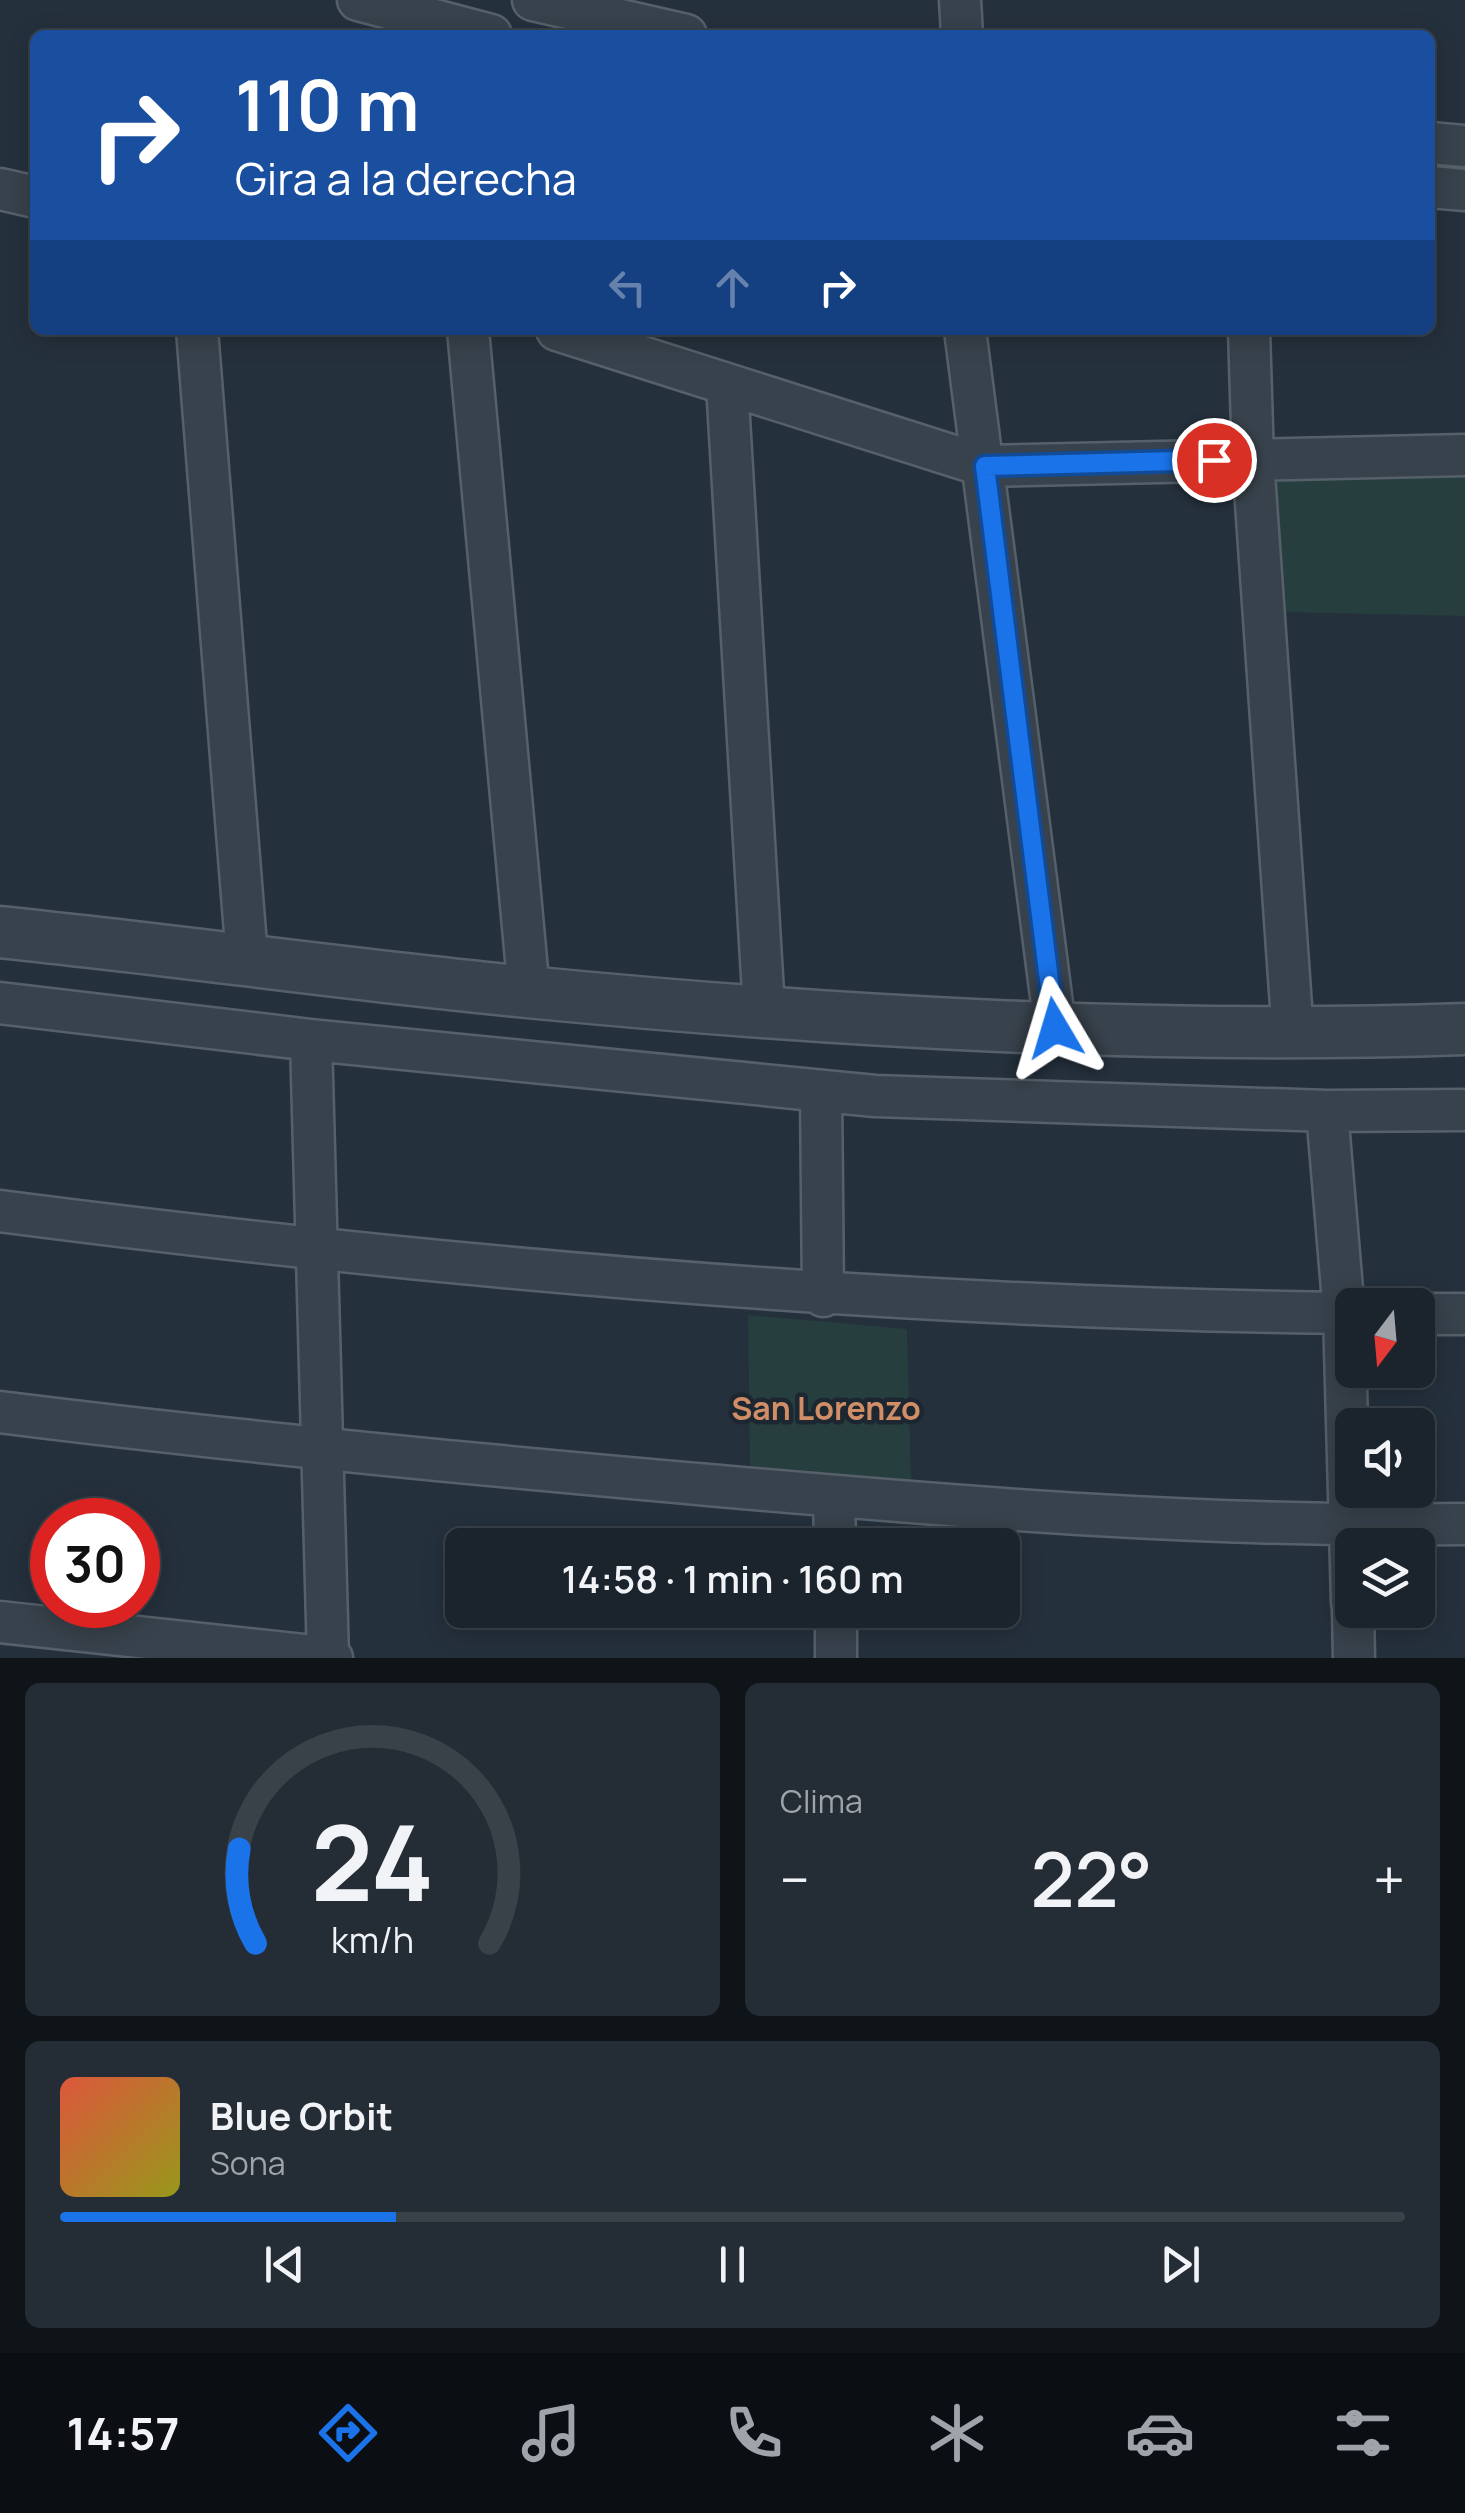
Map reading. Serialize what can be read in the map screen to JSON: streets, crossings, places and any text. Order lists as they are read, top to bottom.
{
  "districts": ["San Lorenzo"],
  "north": "bottom",
  "page": {
    "turn": ["110 m", "Gira a la derecha"],
    "limit": "30",
    "trip": "14:58 · 1 min · 160 m",
    "tile": "Clima",
    "heat": ["−", "22°", "+"],
    "song": ["Blue Orbit", "Sona"],
    "tabs": "14:57",
    "gauge": ["24", "km/h"]
  }
}
